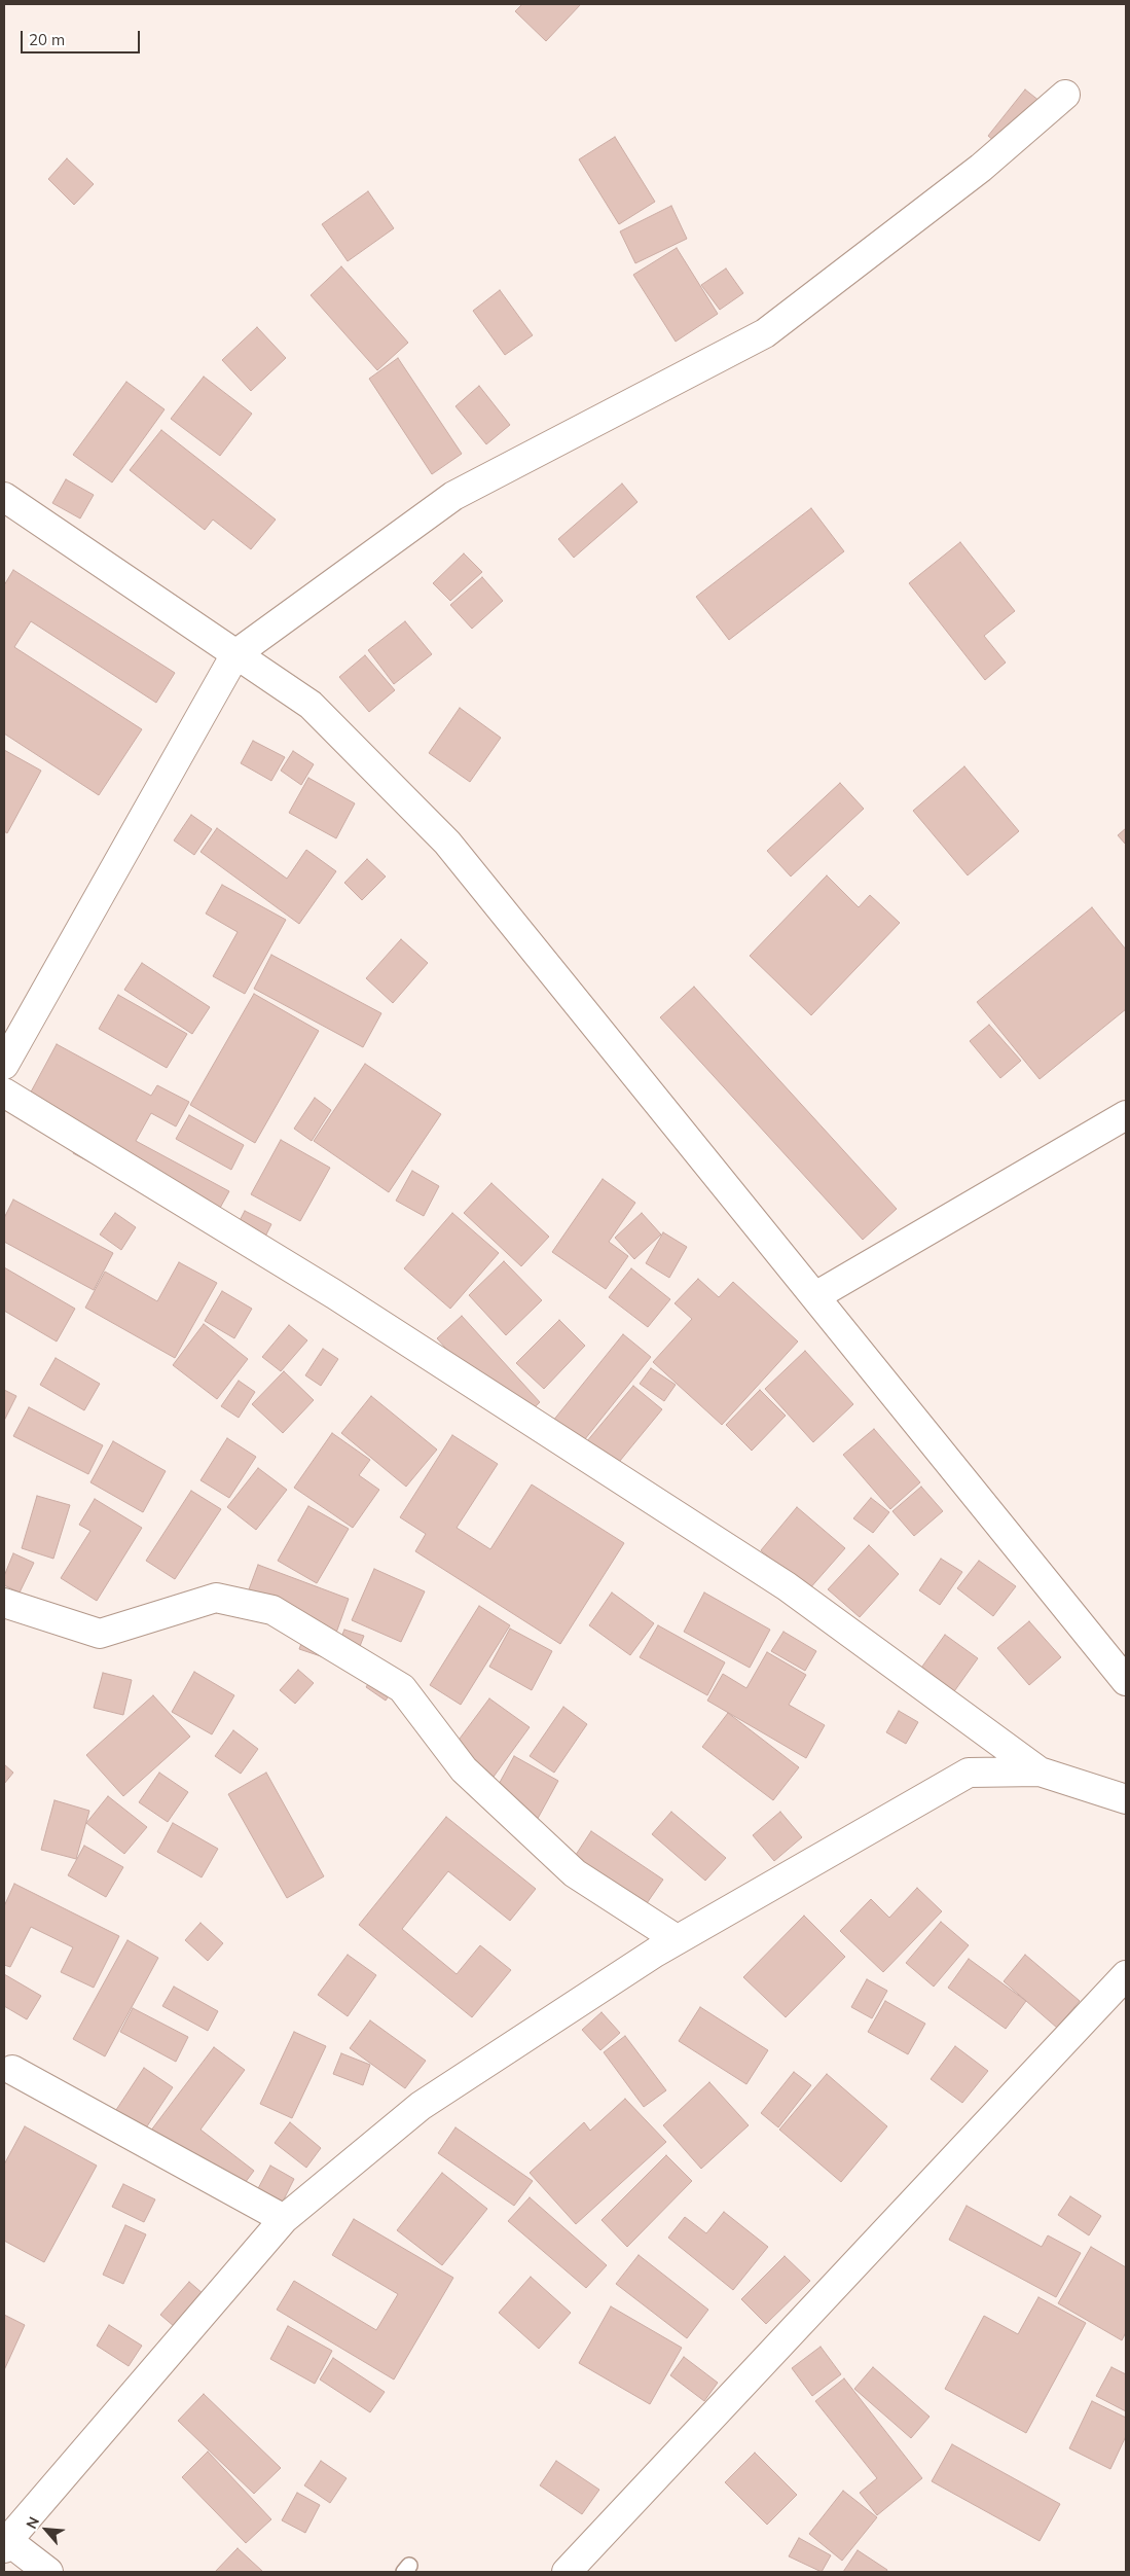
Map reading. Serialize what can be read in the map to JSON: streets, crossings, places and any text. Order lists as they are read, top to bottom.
{
  "scale_bar": "20 m",
  "north": "top left"
}
